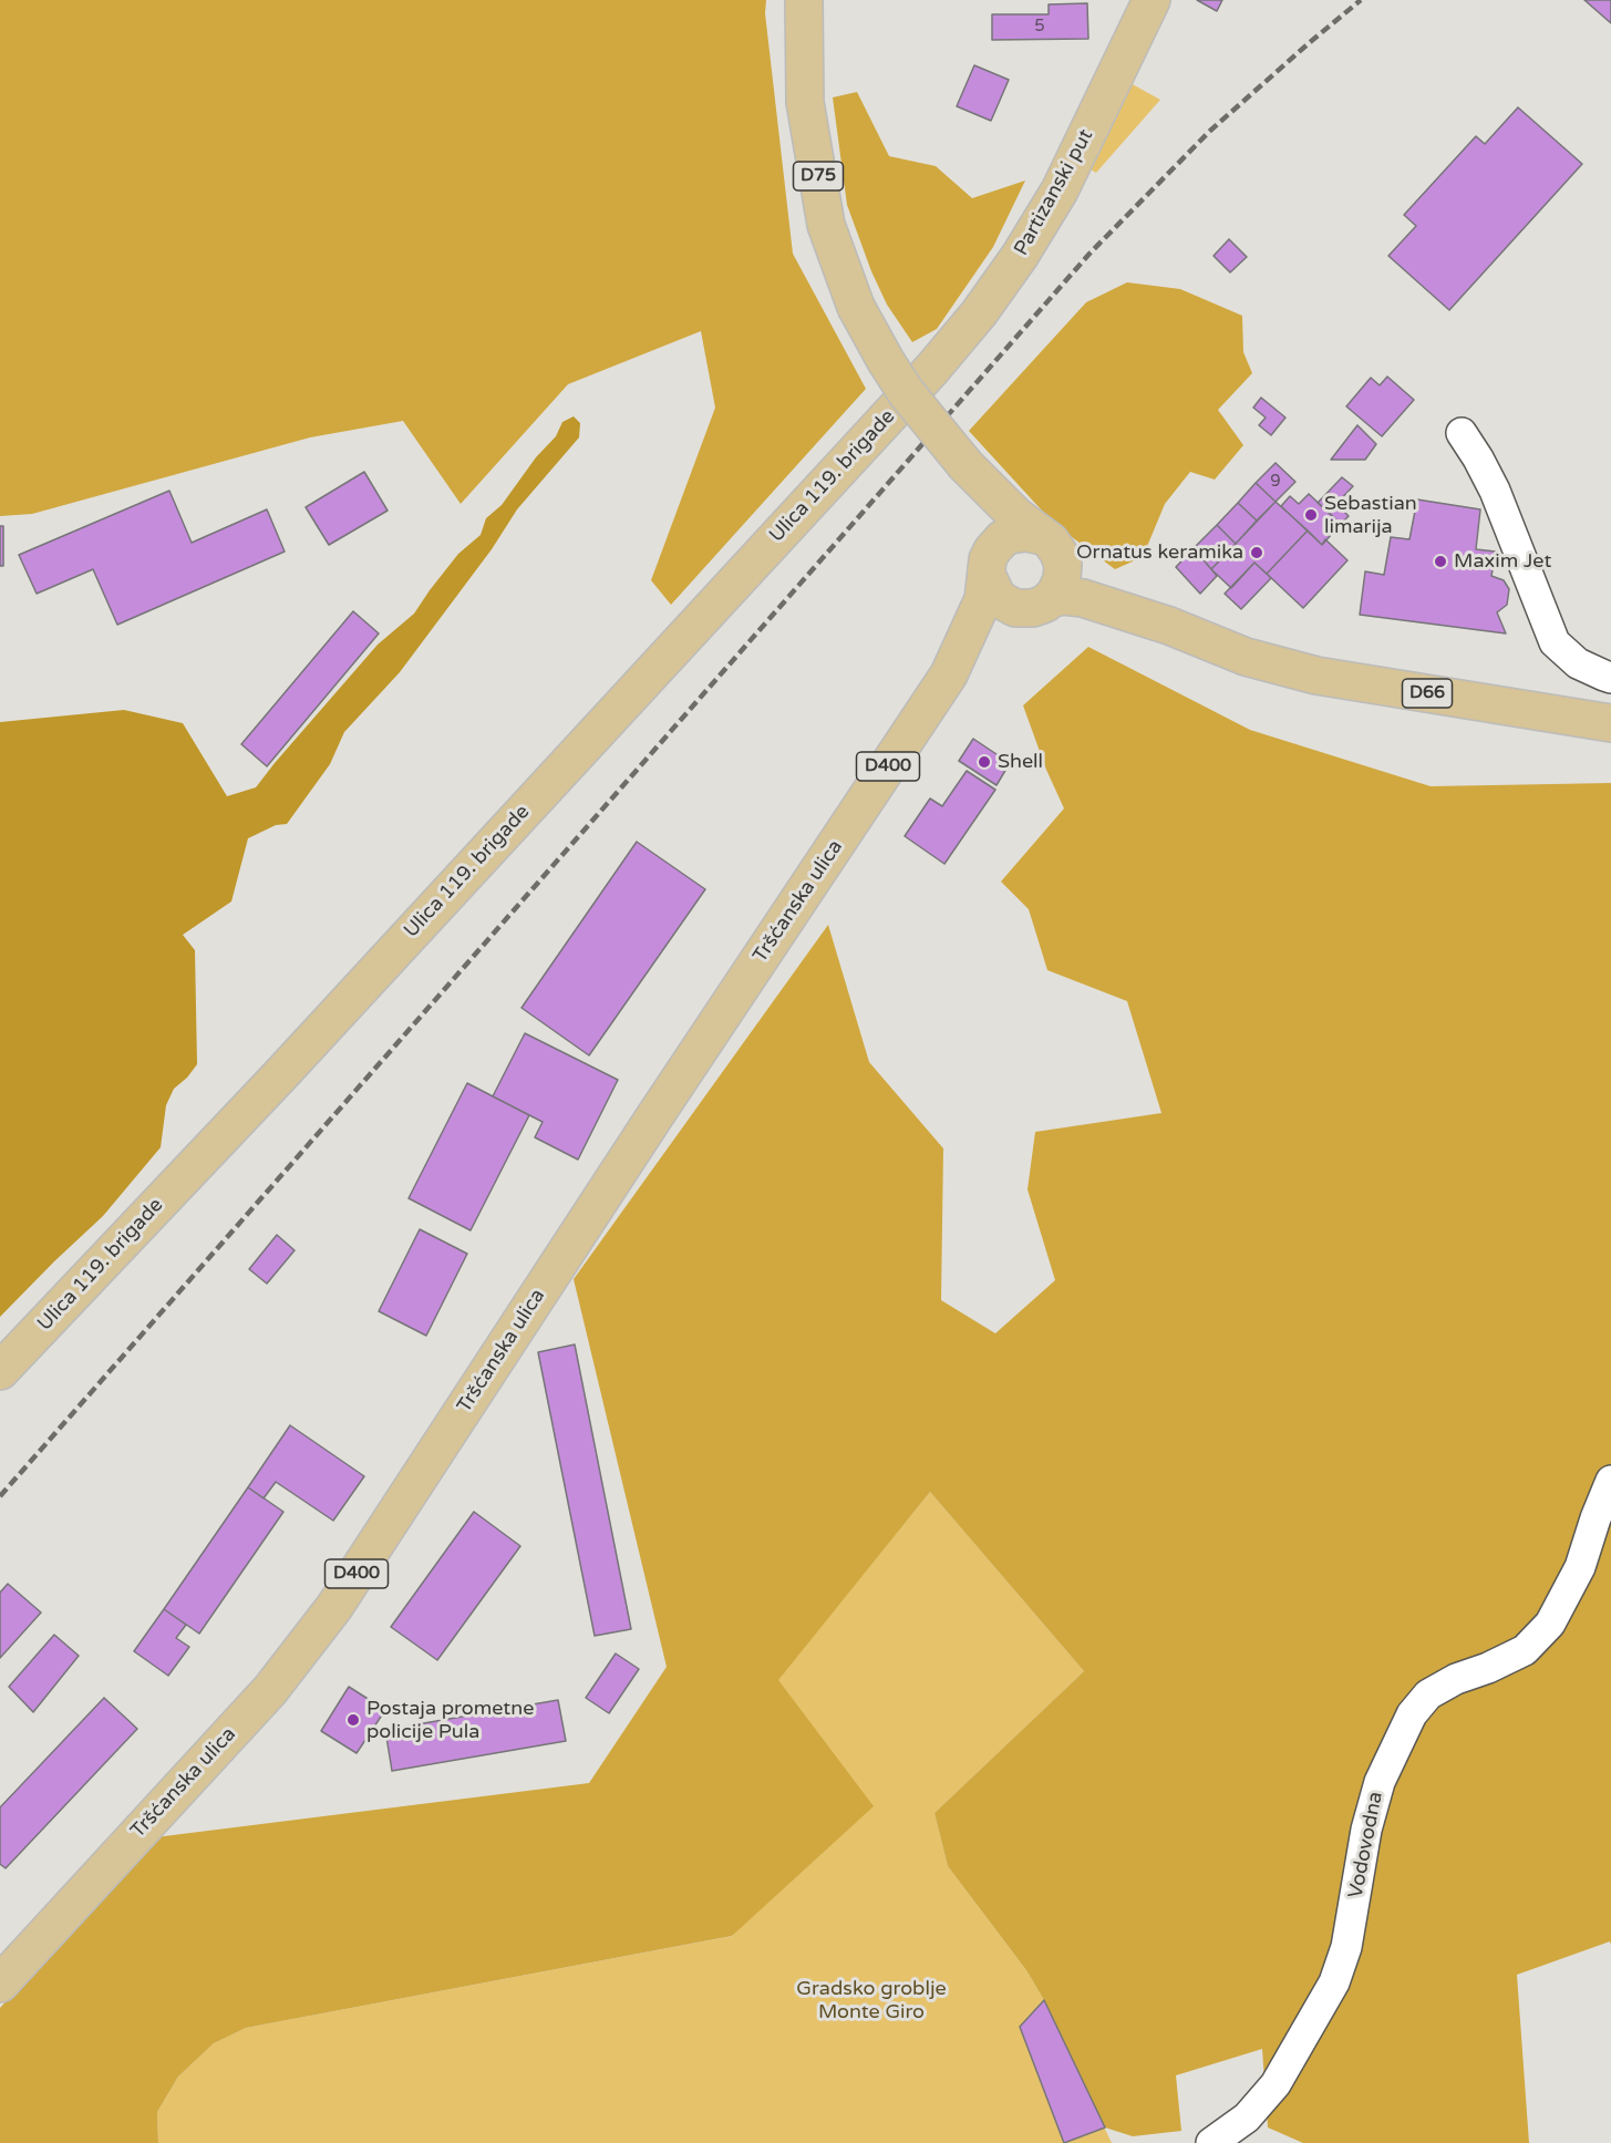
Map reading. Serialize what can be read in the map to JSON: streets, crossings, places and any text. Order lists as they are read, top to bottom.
{
  "streets": {
    "main road": [
      "D75",
      "Partizanski put",
      "Ulica 119. brigade",
      "D66",
      "D400",
      "Tršćanska ulica"
    ],
    "street": ["Vodovodna"]
  },
  "crossings": [
    ["D75", "D66"],
    ["D75", "D400"],
    ["Partizanski put", "Ulica 119. brigade"],
    ["D66", "D400"],
    ["D400", "Tršćanska ulica"]
  ],
  "parks": ["Gradsko groblje Monte Giro"],
  "places": [
    "Sebastian limarija",
    "Ornatus keramika",
    "Maxim Jet",
    "Shell",
    "Postaja prometne policije Pula"
  ],
  "house_numbers": ["5", "9"]
}
